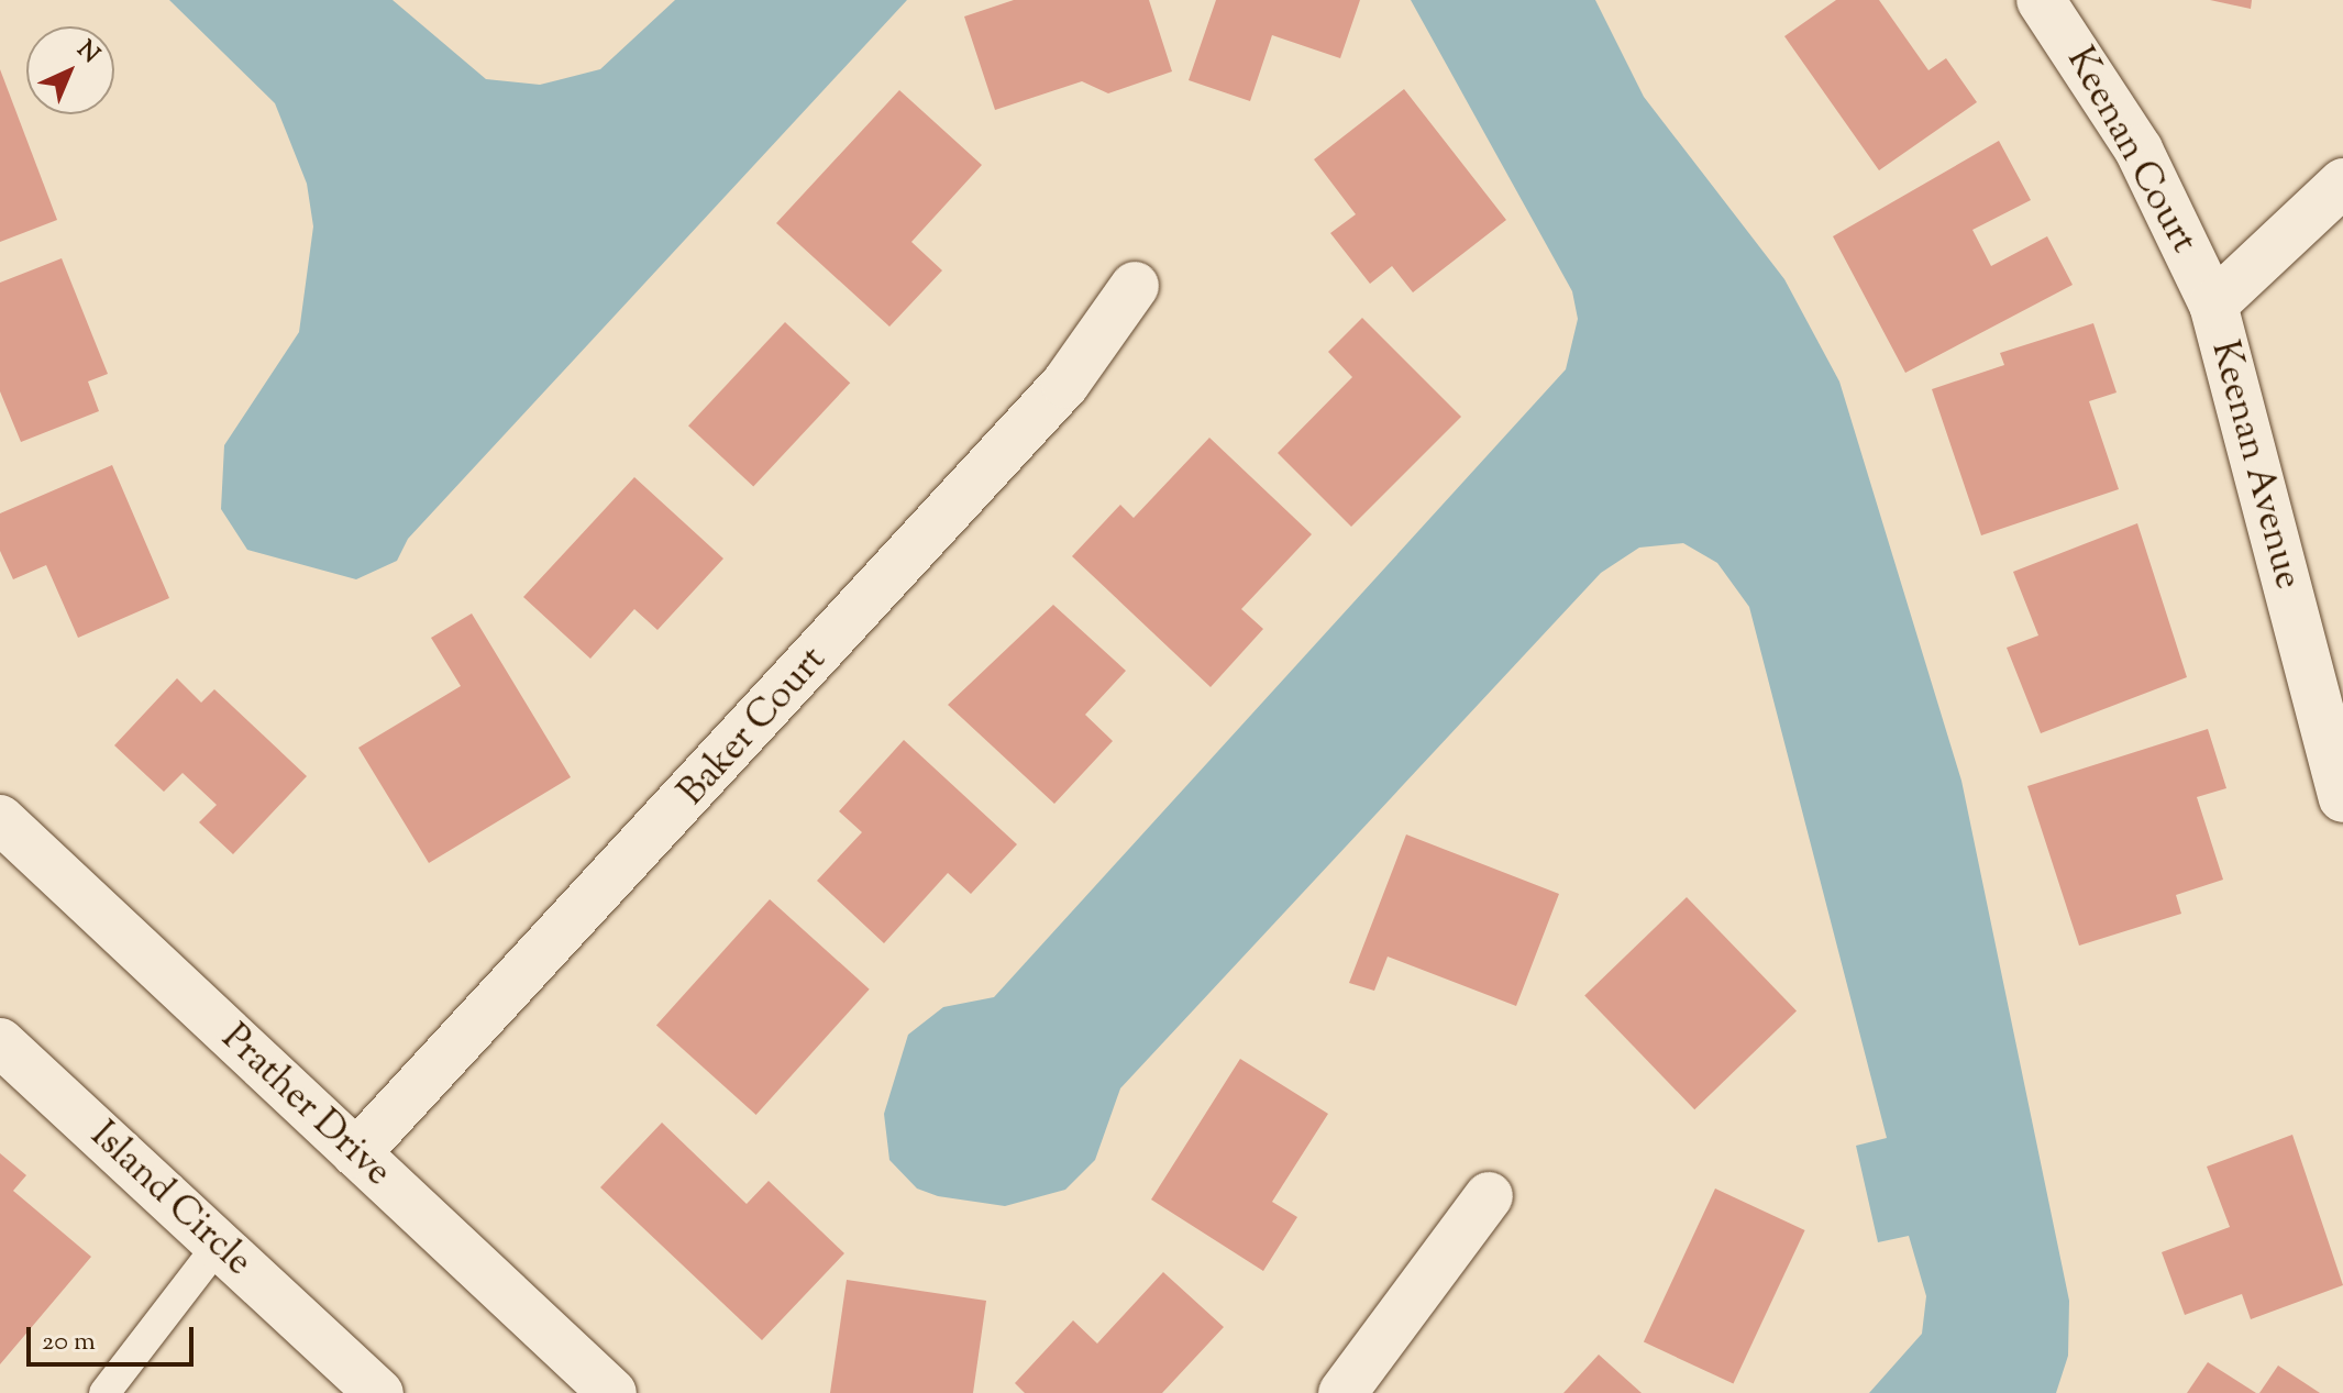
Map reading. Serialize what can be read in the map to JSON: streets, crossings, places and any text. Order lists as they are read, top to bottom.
{
  "streets": {
    "street": [
      "Keenan Court",
      "Keenan Avenue",
      "Baker Court",
      "Prather Drive",
      "Island Circle"
    ]
  },
  "crossings": [
    ["Keenan Court", "Keenan Avenue"],
    ["Baker Court", "Prather Drive"]
  ],
  "scale_bar": "20 m",
  "north": "top right"
}
